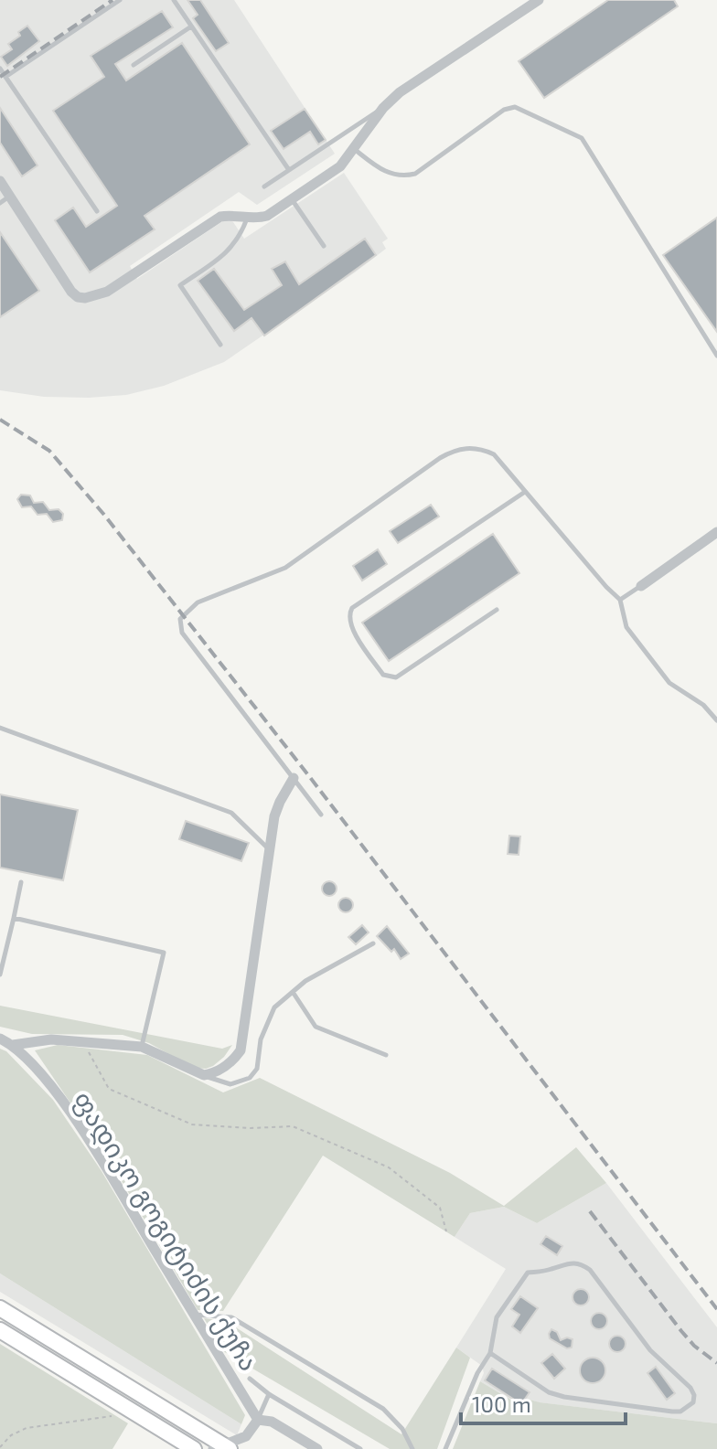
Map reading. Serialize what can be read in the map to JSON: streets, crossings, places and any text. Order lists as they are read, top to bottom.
{
  "streets": {
    "street": ["ფადიკო გოგიტიძის ქუჩა"]
  },
  "scale_bar": "100 m"
}
